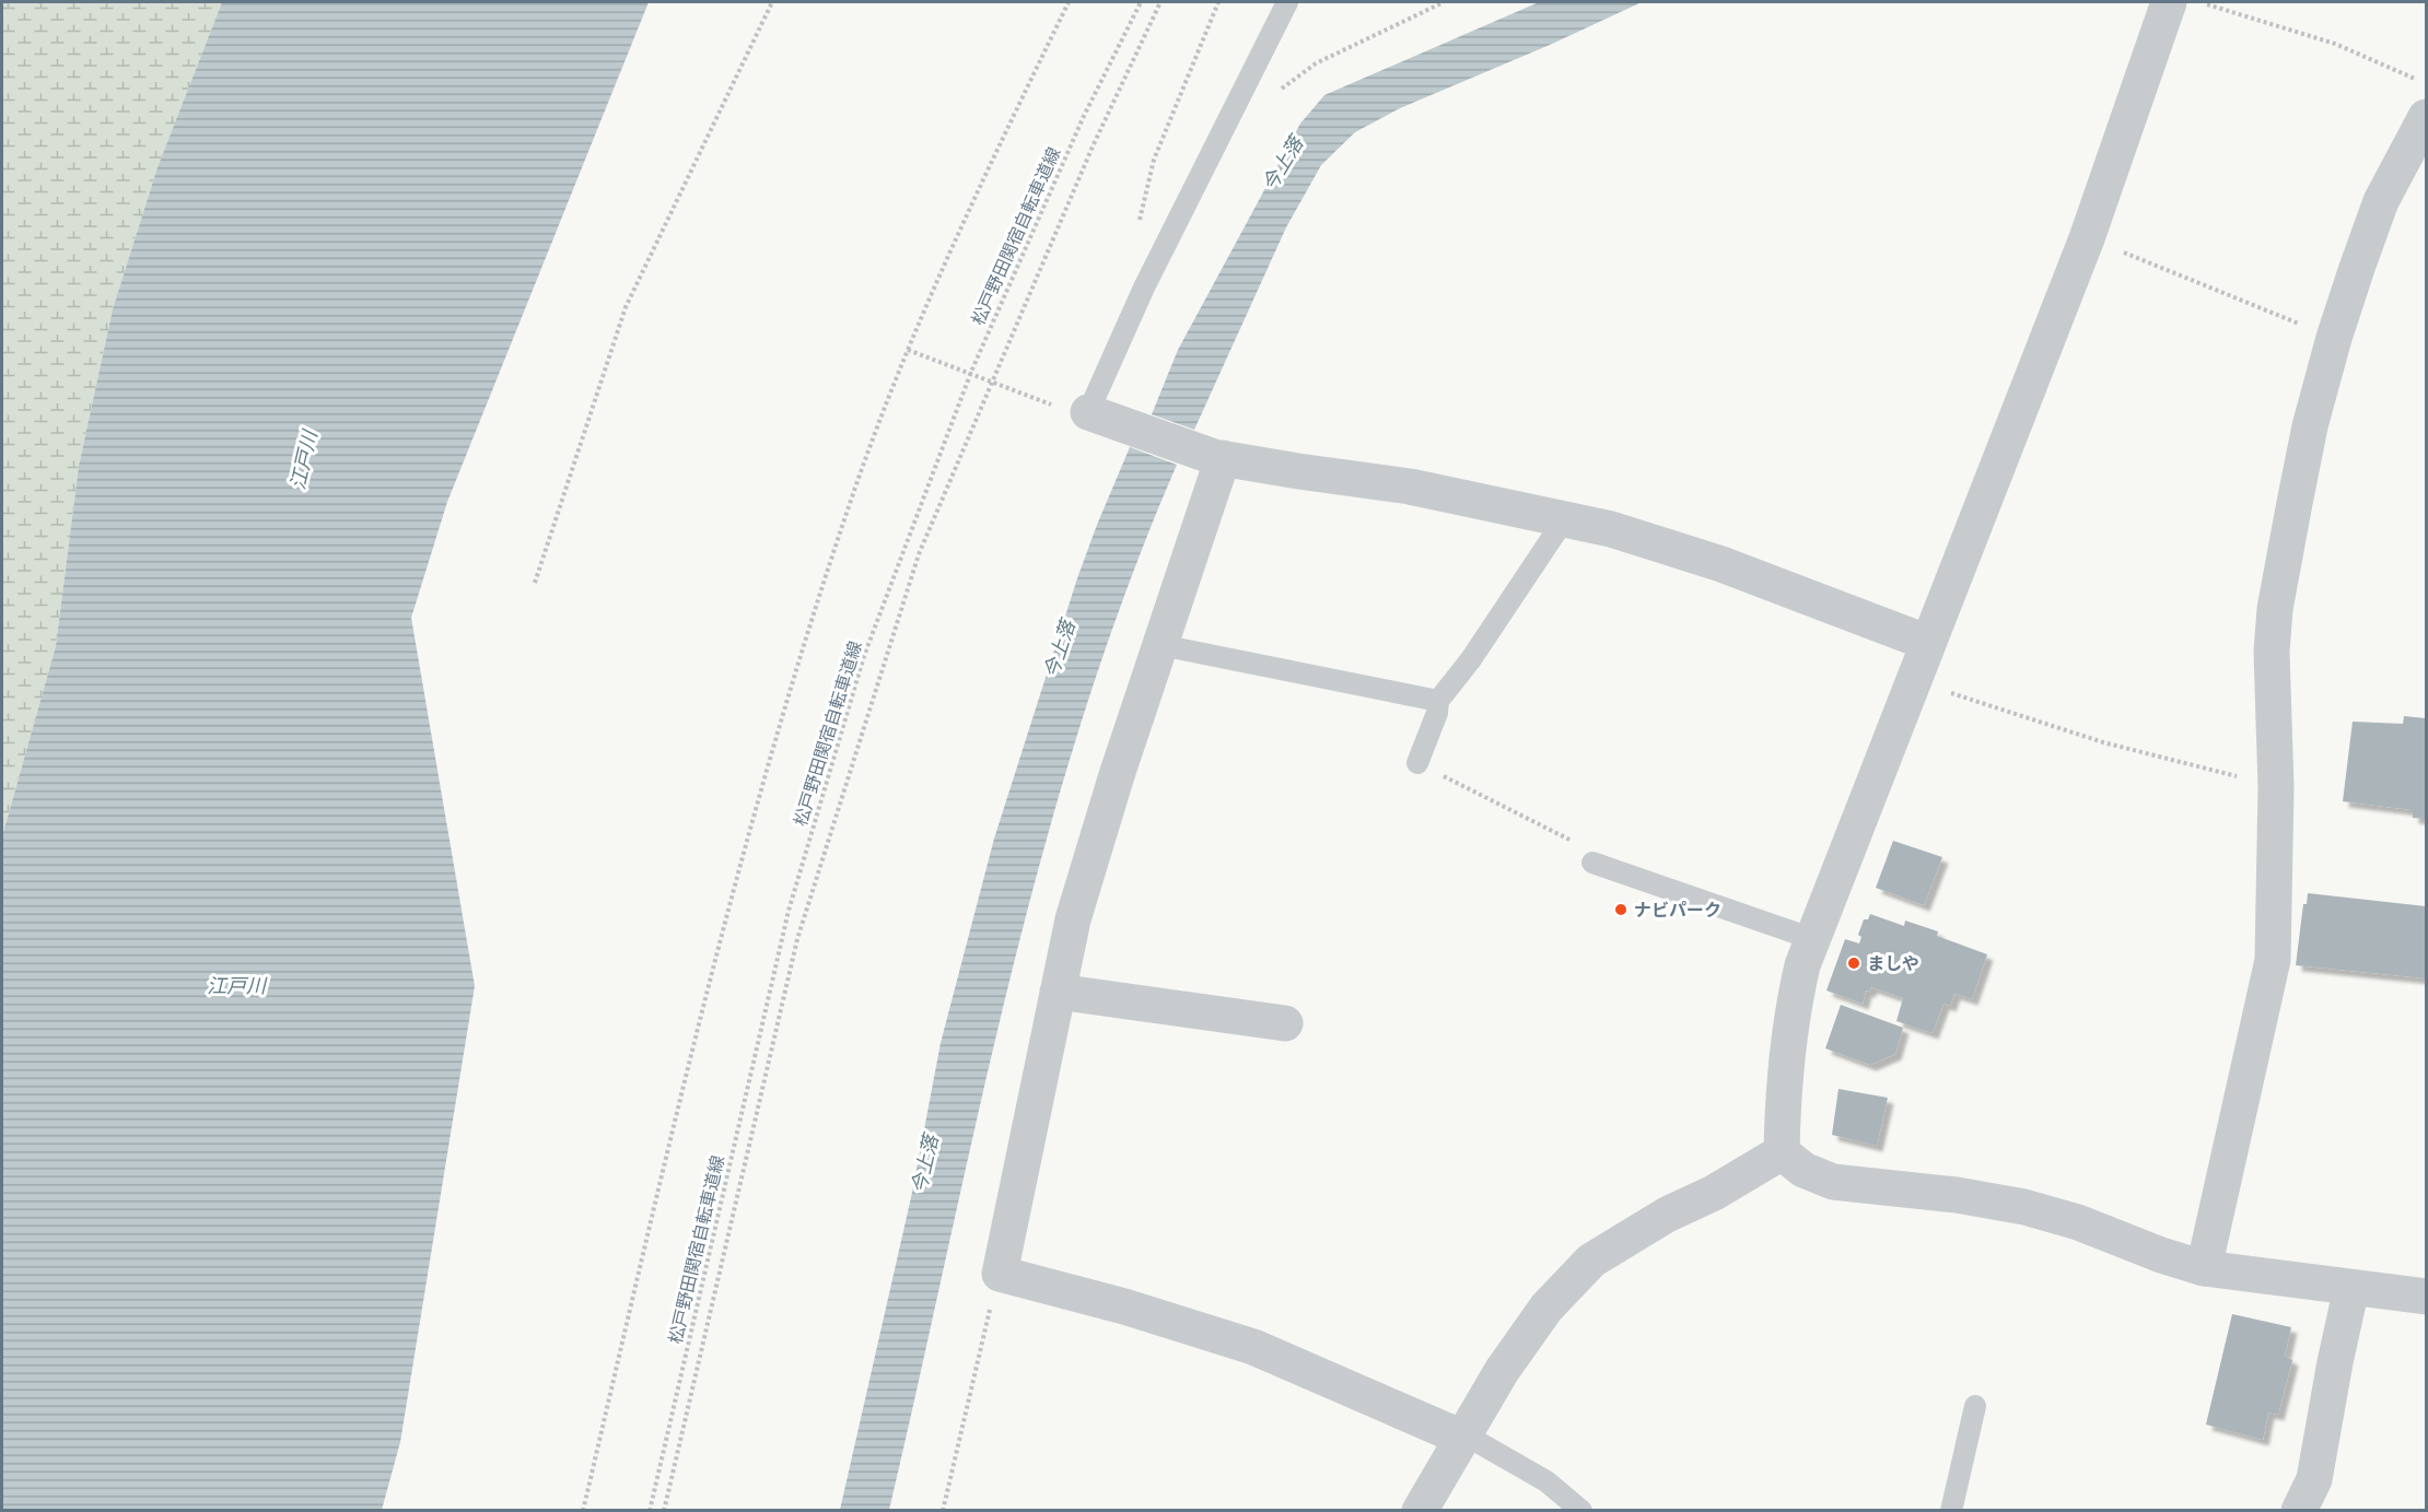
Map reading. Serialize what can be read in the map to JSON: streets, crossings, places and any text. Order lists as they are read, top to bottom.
{
  "streets": {
    "path": ["松戸野田関宿自転車道線"]
  },
  "water": ["今上落", "江戸川"],
  "places": ["ナビパーク", "ましや"]
}
